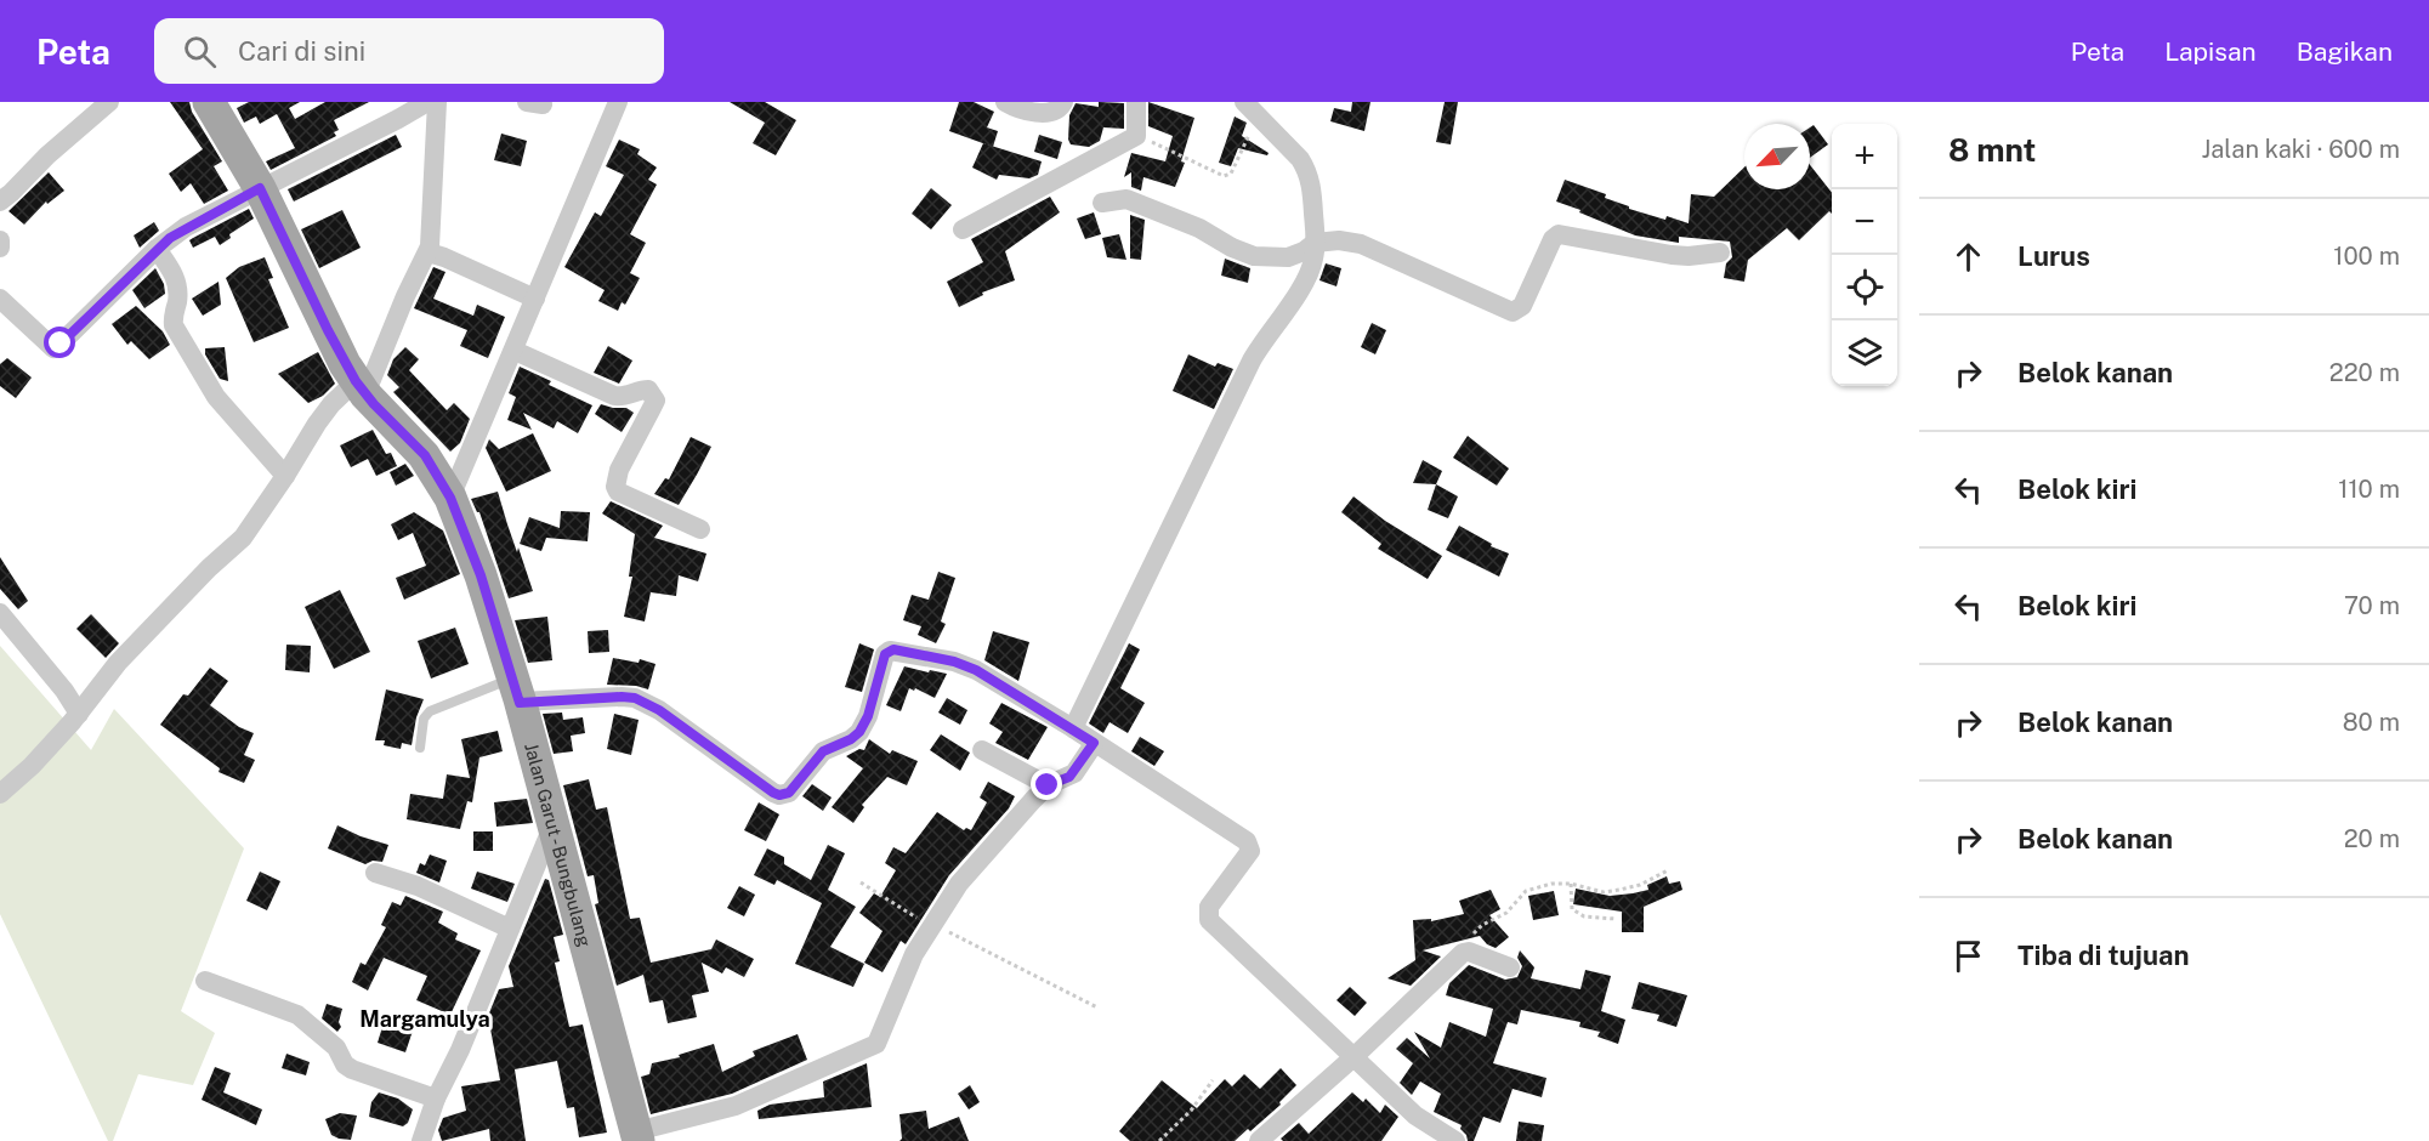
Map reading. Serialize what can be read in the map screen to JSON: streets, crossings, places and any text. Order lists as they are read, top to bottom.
{
  "streets": {
    "main road": ["Jalan Garut - Bungbulang"]
  },
  "districts": ["Margamulya"],
  "north": "bottom left",
  "page": {
    "header": "Peta",
    "search": "Cari di sini",
    "nav": ["Peta", "Lapisan", "Bagikan"],
    "heading": ["8 mnt", "Jalan kaki · 600 m"],
    "map_buttons": ["+", "−"],
    "list": [
      ["Lurus", "100 m"],
      ["Belok kanan", "220 m"],
      ["Belok kiri", "110 m"],
      ["Belok kiri", "70 m"],
      ["Belok kanan", "80 m"],
      ["Belok kanan", "20 m"],
      "Tiba di tujuan"
    ]
  }
}
